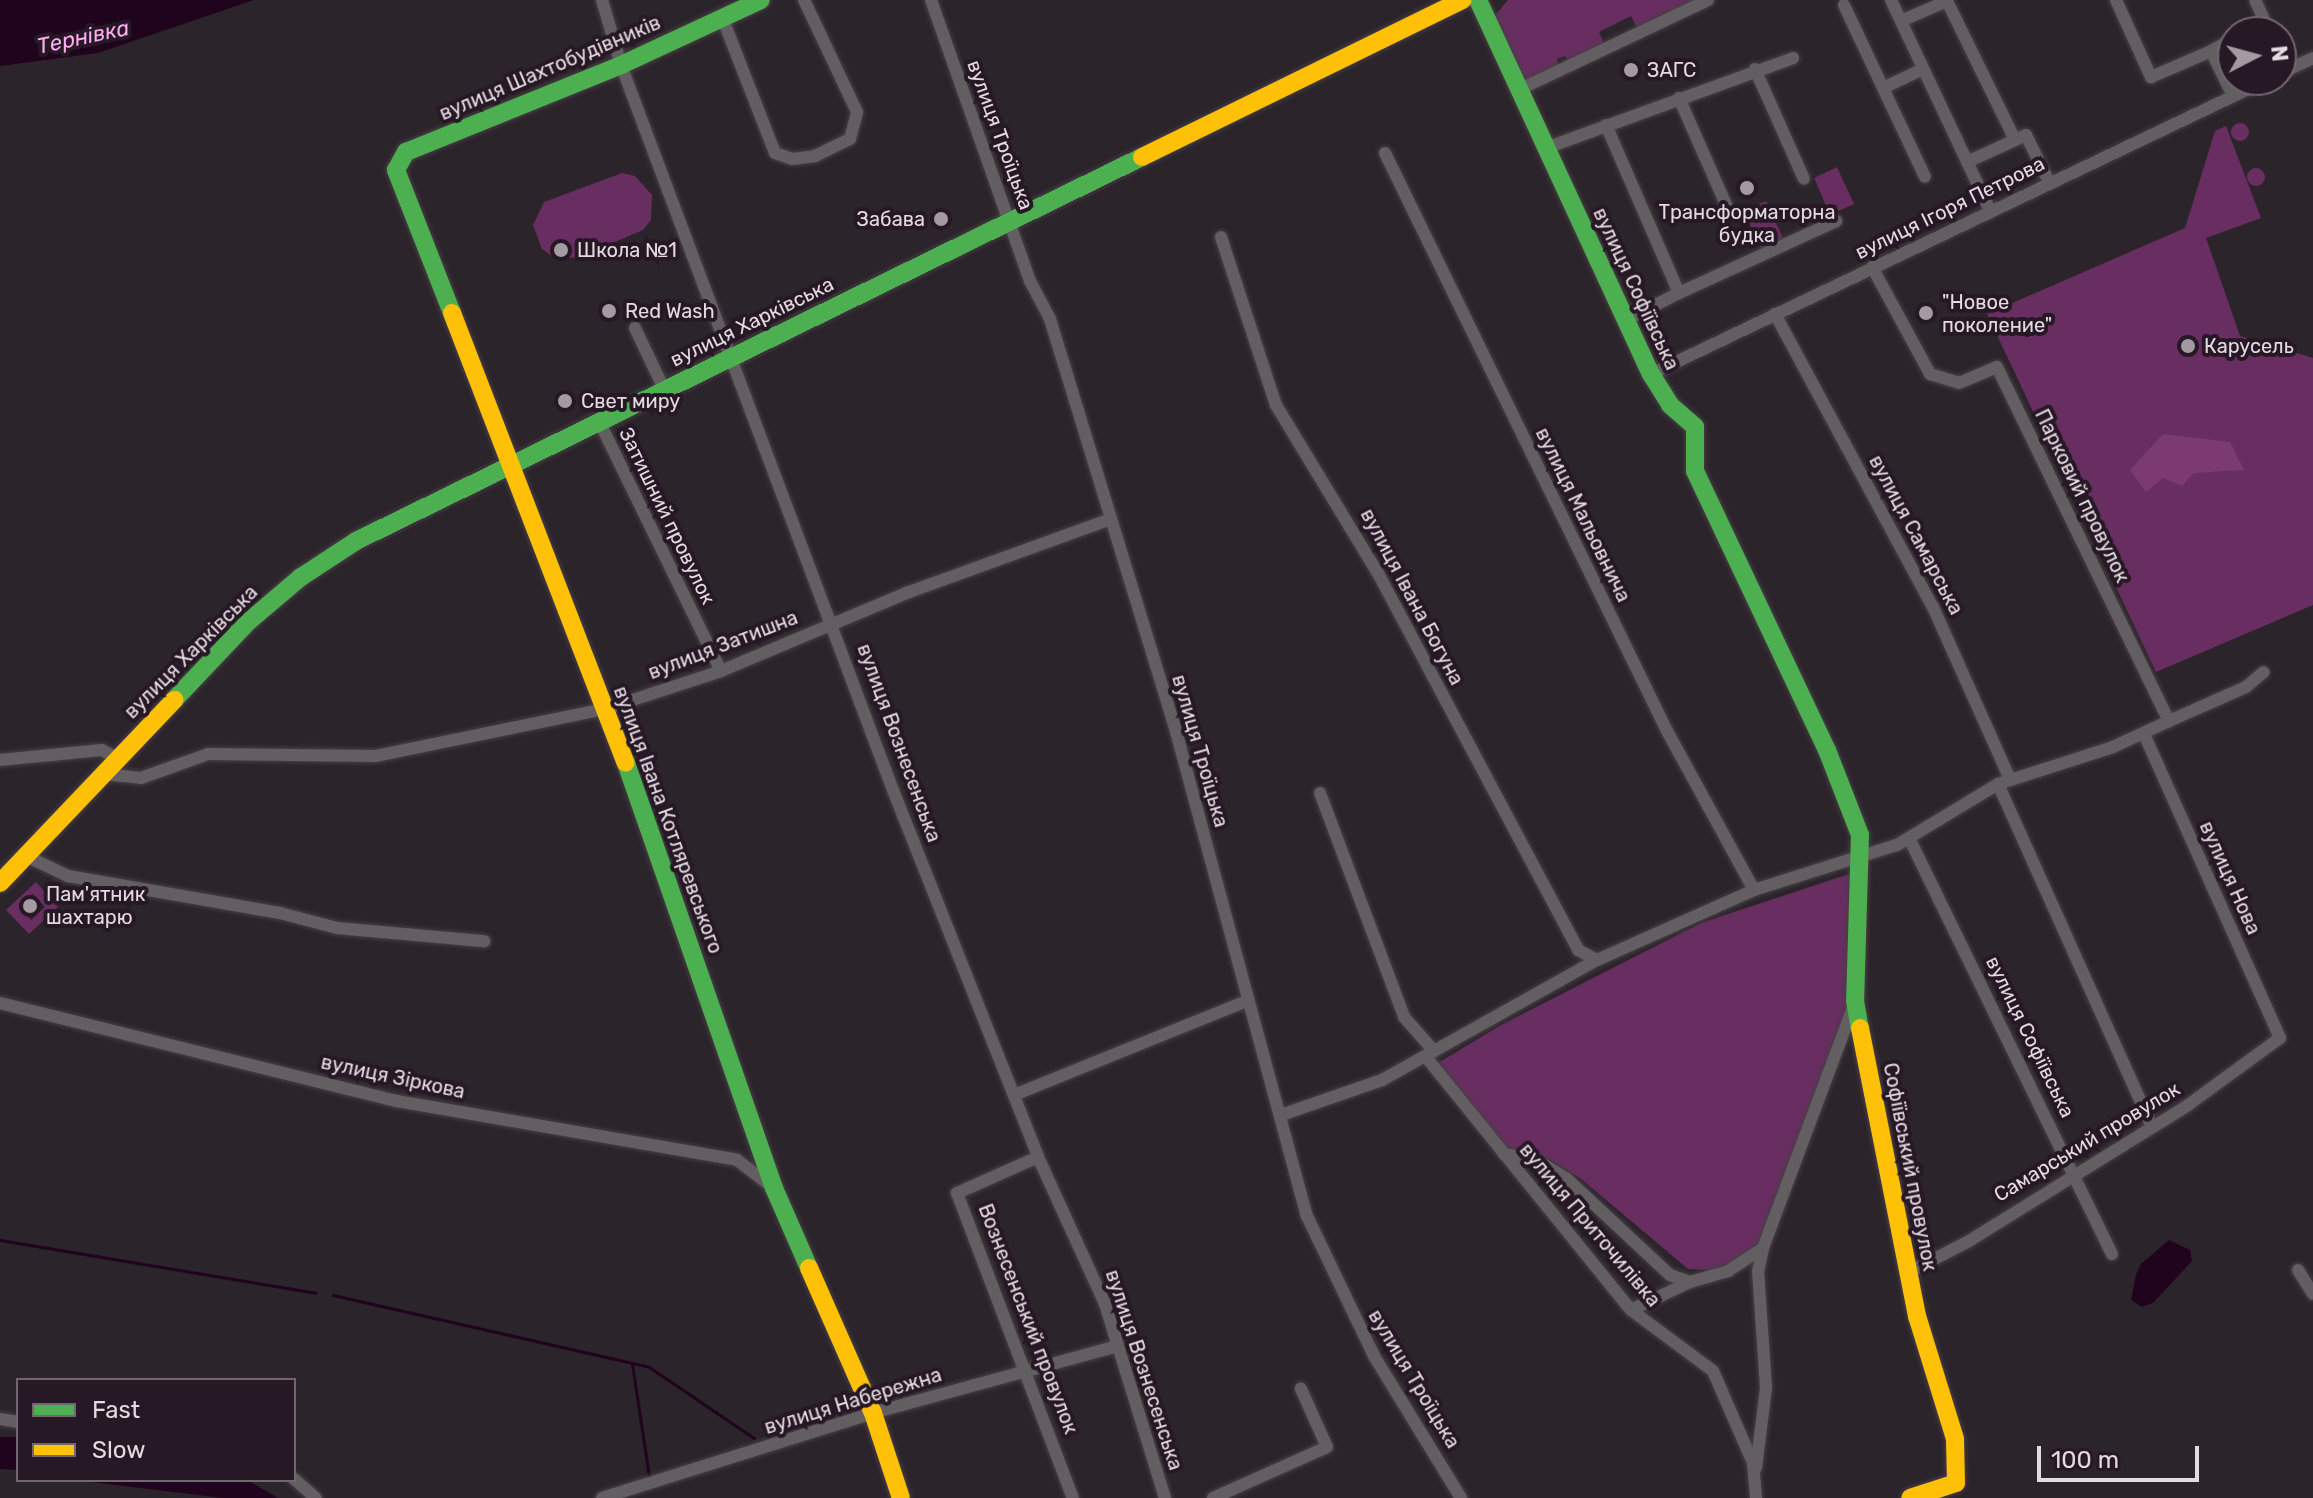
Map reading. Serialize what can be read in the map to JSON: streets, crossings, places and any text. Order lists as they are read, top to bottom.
{
  "streets": {
    "street": [
      "вулиця Шахтобудівників",
      "вулиця Троїцька",
      "вулиця Ігоря Петрова",
      "вулиця Софіївська",
      "вулиця Харківська",
      "Парковий провулок",
      "вулиця Мальовнича",
      "Затишний провулок",
      "вулиця Самарська",
      "вулиця Івана Богуна",
      "вулиця Затишна",
      "вулиця Вознесенська",
      "вулиця Івана Котляревського",
      "вулиця Нова",
      "вулиця Зіркова",
      "Самарський провулок",
      "Софіївський провулок",
      "вулиця Приточилівка",
      "Вознесенський провулок",
      "вулиця Набережна"
    ]
  },
  "crossings": [
    ["вулиця Шахтобудівників", "вулиця Вознесенська"],
    ["вулиця Шахтобудівників", "вулиця Івана Котляревського"],
    ["вулиця Троїцька", "вулиця Харківська"],
    ["вулиця Троїцька", "вулиця Затишна"],
    ["вулиця Ігоря Петрова", "вулиця Софіївська"],
    ["вулиця Ігоря Петрова", "Парковий провулок"],
    ["вулиця Ігоря Петрова", "вулиця Самарська"],
    ["вулиця Софіївська", "вулиця Харківська"],
    ["вулиця Софіївська", "Самарський провулок"],
    ["вулиця Софіївська", "Софіївський провулок"],
    ["вулиця Харківська", "Затишний провулок"],
    ["вулиця Харківська", "вулиця Затишна"],
    ["вулиця Харківська", "вулиця Вознесенська"],
    ["вулиця Харківська", "вулиця Івана Котляревського"],
    ["Затишний провулок", "вулиця Затишна"],
    ["вулиця Самарська", "Самарський провулок"],
    ["вулиця Затишна", "вулиця Вознесенська"],
    ["вулиця Затишна", "вулиця Івана Котляревського"],
    ["вулиця Вознесенська", "Вознесенський провулок"],
    ["вулиця Вознесенська", "вулиця Набережна"],
    ["вулиця Івана Котляревського", "вулиця Зіркова"],
    ["вулиця Івана Котляревського", "вулиця Набережна"],
    ["вулиця Нова", "Самарський провулок"],
    ["Самарський провулок", "Софіївський провулок"],
    ["Вознесенський провулок", "вулиця Набережна"]
  ],
  "water": ["Тернівка"],
  "places": [
    "ЗАГС",
    "Трансформаторна будка",
    "Забава",
    "Школа №1",
    "Red Wash",
    "\"Новое поколение\"",
    "Карусель",
    "Свет миру",
    "Пам'ятник шахтарю"
  ],
  "legend": ["Fast", "Slow"],
  "scale_bar": "100 m",
  "north": "right"
}
